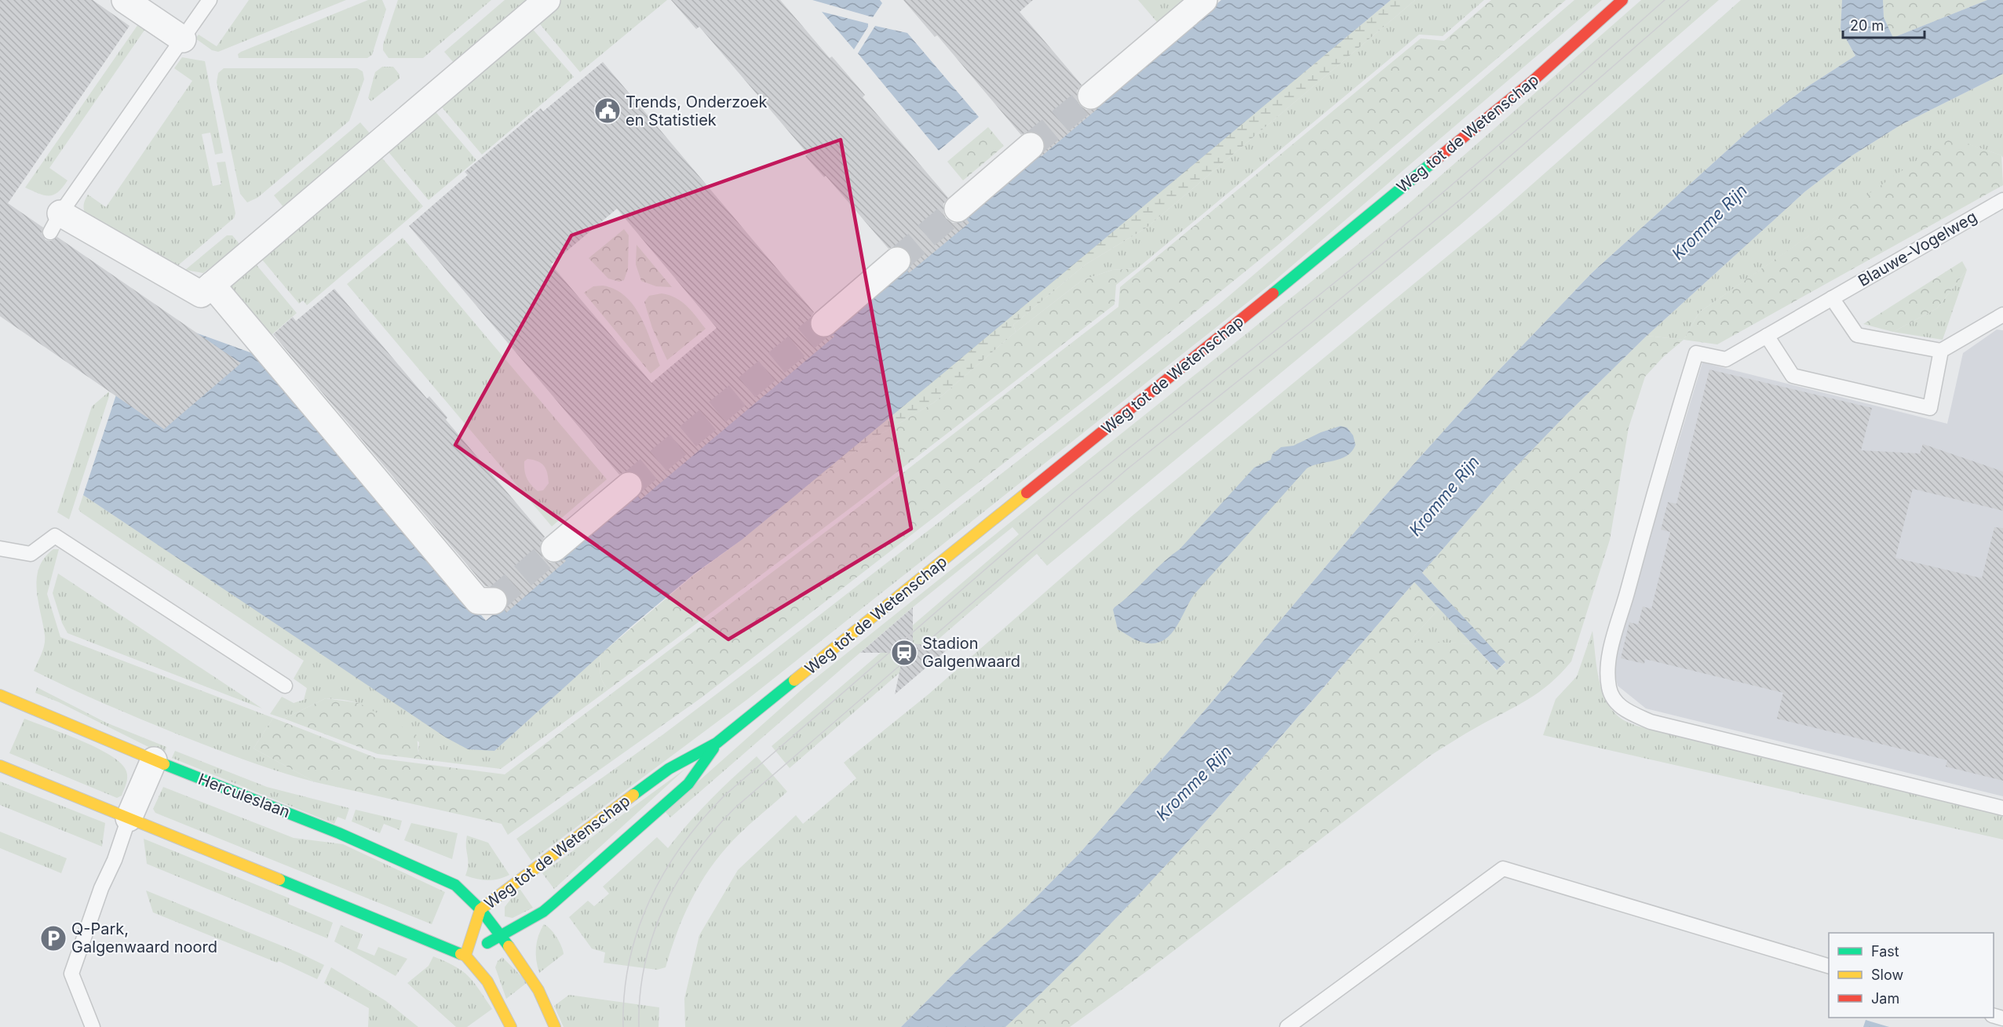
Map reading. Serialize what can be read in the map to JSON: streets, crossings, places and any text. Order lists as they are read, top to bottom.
{
  "streets": {
    "main road": ["Weg tot de Wetenschap", "Herculeslaan"],
    "lane": ["Blauwe-Vogelweg"]
  },
  "crossings": [
    ["Weg tot de Wetenschap", "Herculeslaan"]
  ],
  "water": ["Kromme Rijn"],
  "places": {
    "public building": ["Trends, Onderzoek en Statistiek"],
    "station": ["Stadion Galgenwaard"],
    "parking": ["Q-Park, Galgenwaard noord"]
  },
  "legend": ["Fast", "Slow", "Jam"],
  "scale_bar": "20 m"
}
